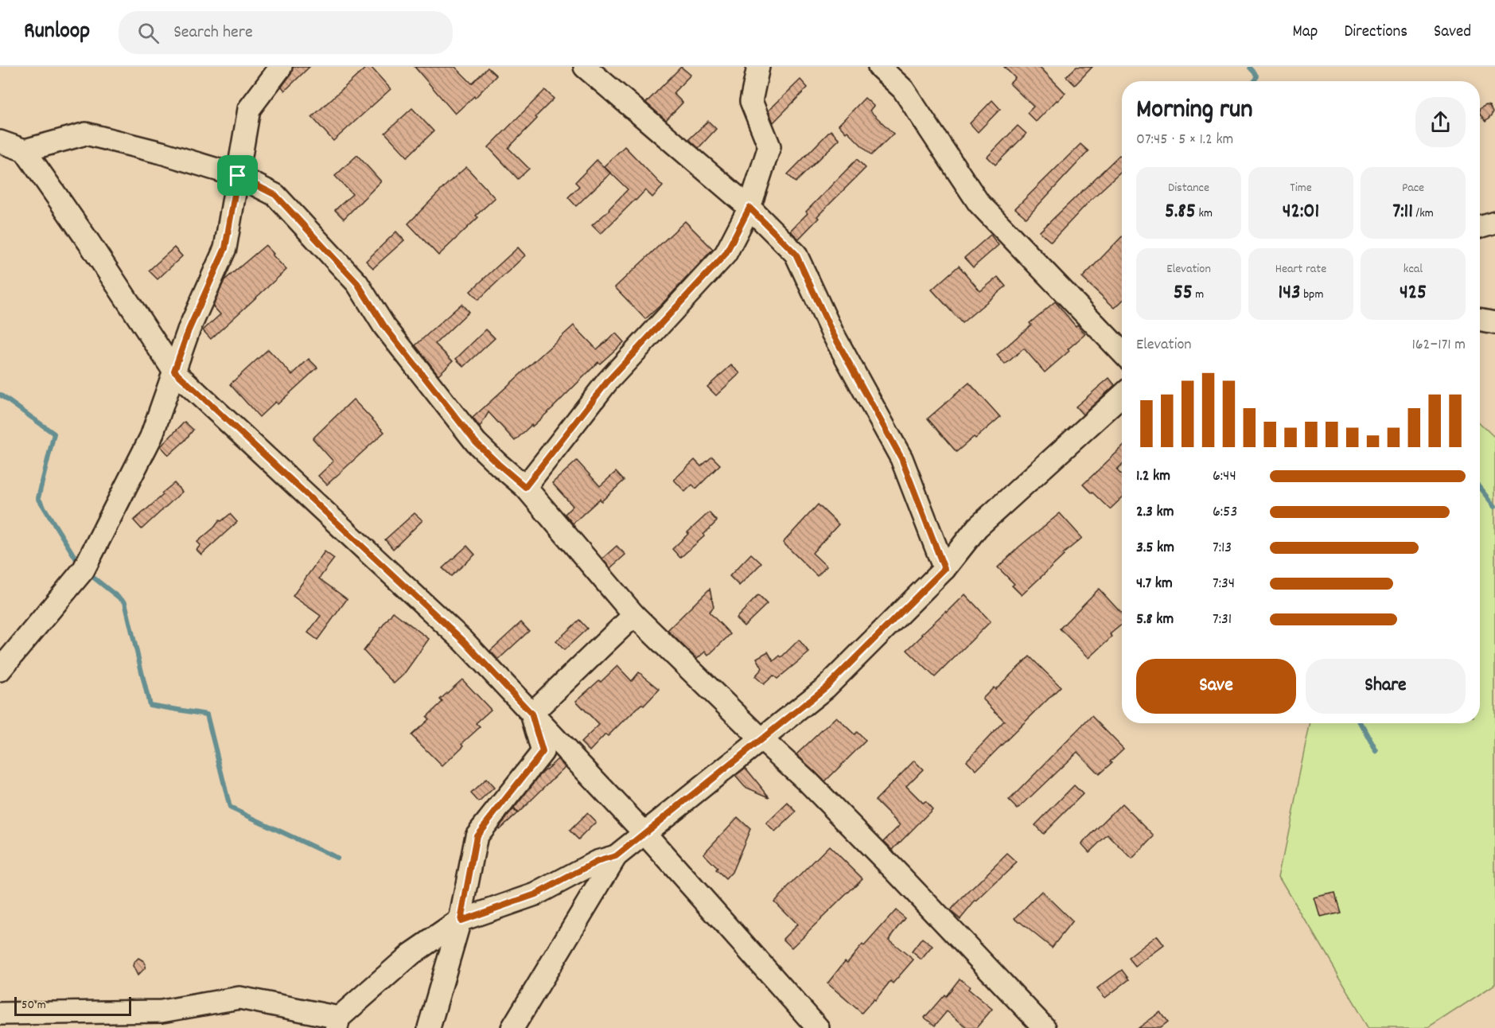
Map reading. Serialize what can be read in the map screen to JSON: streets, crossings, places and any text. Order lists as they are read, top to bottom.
{
  "scale_bar": "50 m",
  "page": {
    "header": "Runloop",
    "search": "Search here",
    "nav": ["Map", "Directions", "Saved"],
    "heading": ["Morning run", "07:45 · 5 × 1.2 km"],
    "stats": [
      ["Distance", "5.85 km"],
      ["Time", "42:01"],
      ["Pace", "7:11 /km"],
      ["Elevation", "55 m"],
      ["Heart rate", "143 bpm"],
      ["kcal", "425"]
    ],
    "chart": ["Elevation", "162–171 m"],
    "list": [
      {
        "name": "1.2 km",
        "note": "6:44"
      },
      {
        "name": "2.3 km",
        "note": "6:53"
      },
      {
        "name": "3.5 km",
        "note": "7:13"
      },
      {
        "name": "4.7 km",
        "note": "7:34"
      },
      {
        "name": "5.8 km",
        "note": "7:31"
      }
    ],
    "buttons": ["Save", "Share"],
    "scale": "50 m"
  }
}
